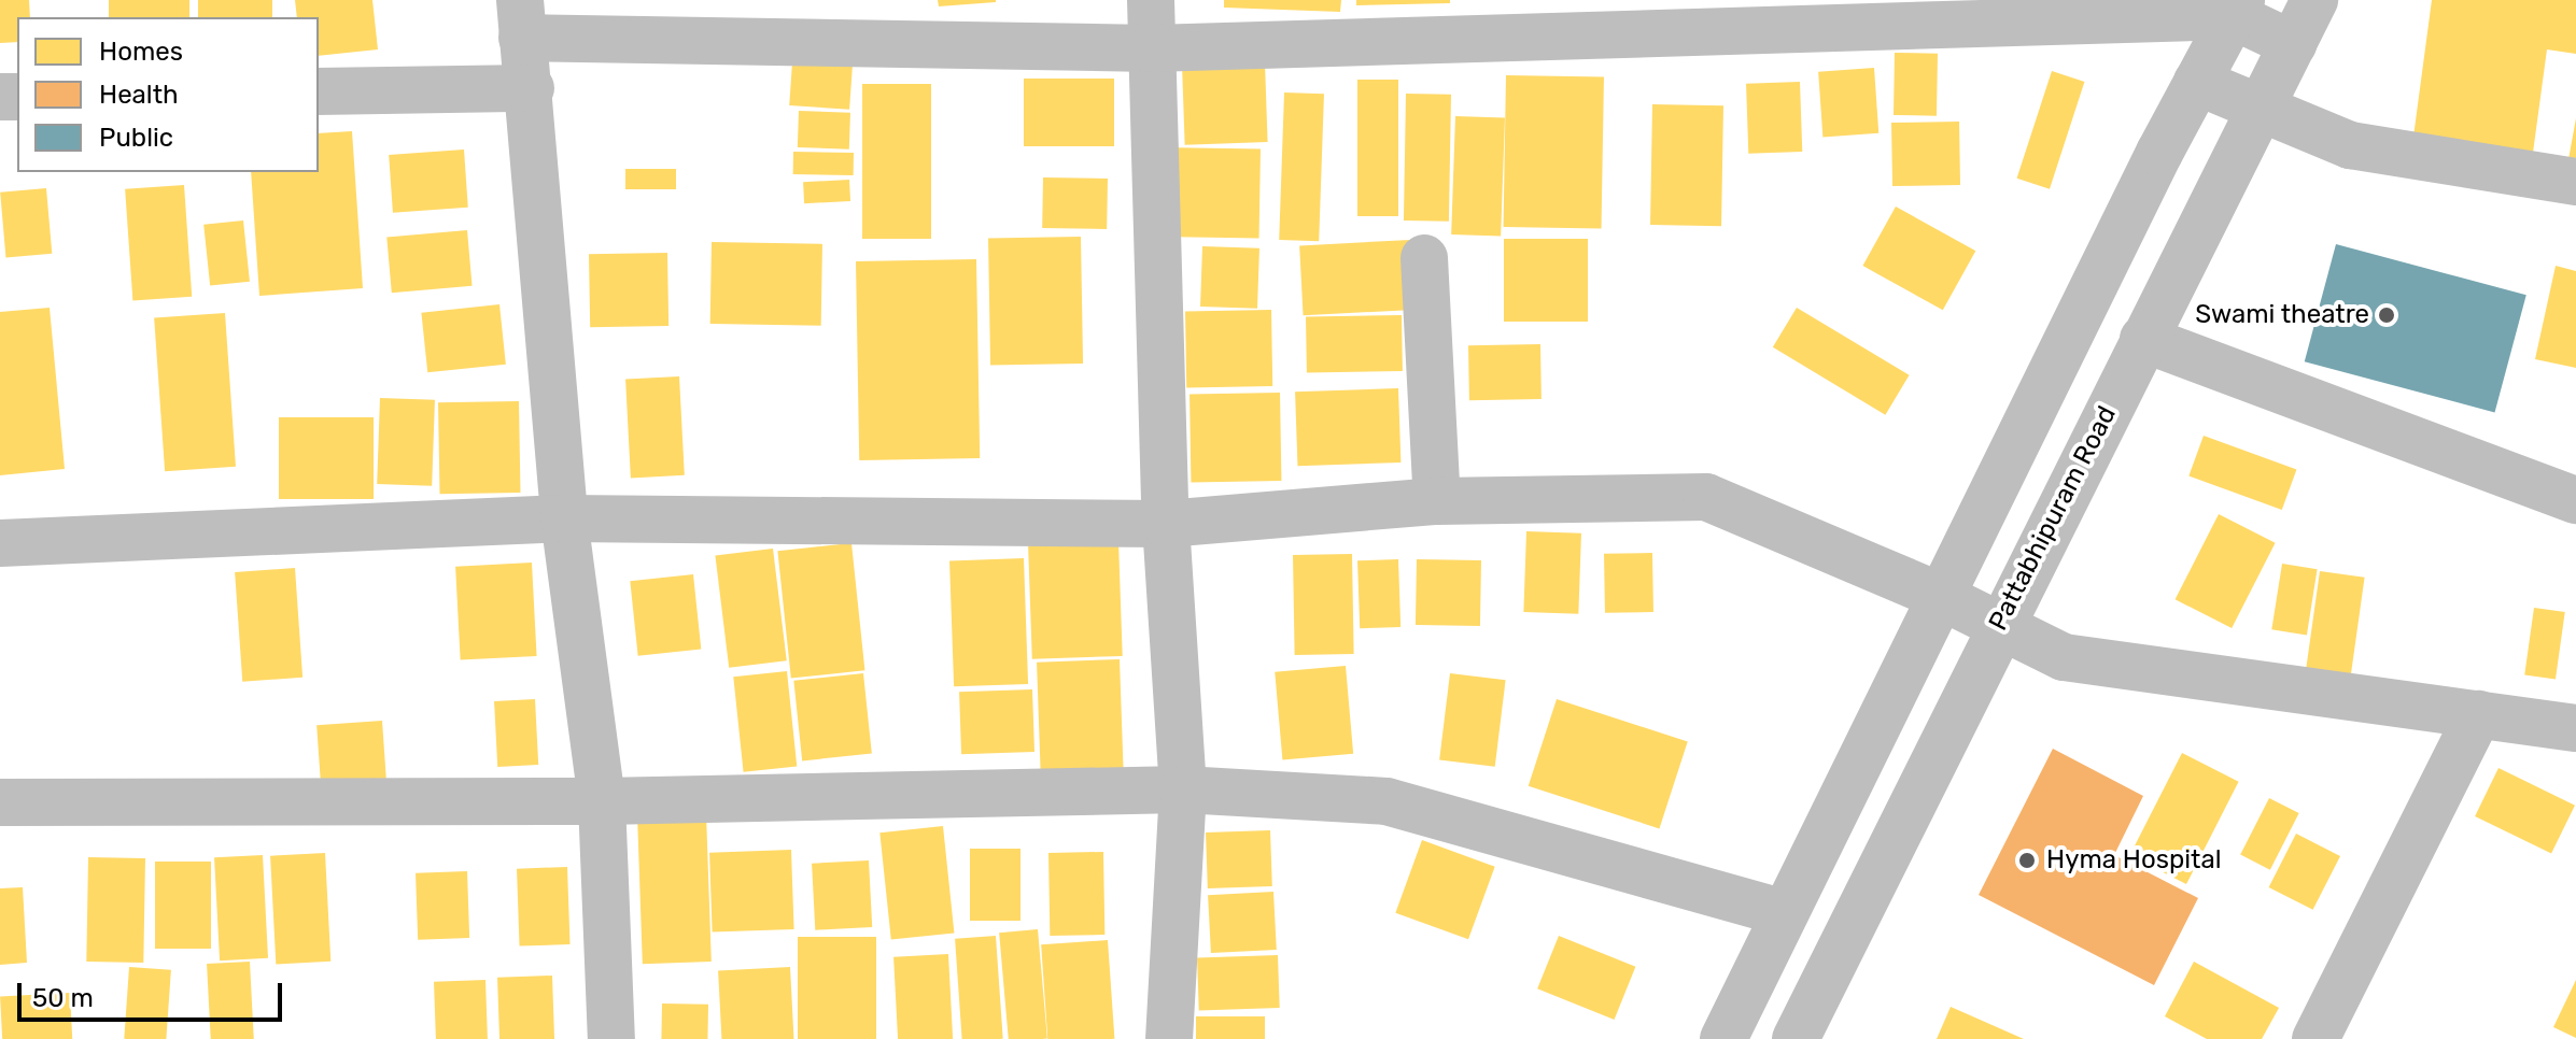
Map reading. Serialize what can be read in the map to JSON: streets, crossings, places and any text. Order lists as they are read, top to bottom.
{
  "streets": {
    "street": ["Pattabhipuram Road"]
  },
  "places": ["Swami theatre", "Hyma Hospital"],
  "legend": ["Homes", "Health", "Public"],
  "scale_bar": "50 m"
}
